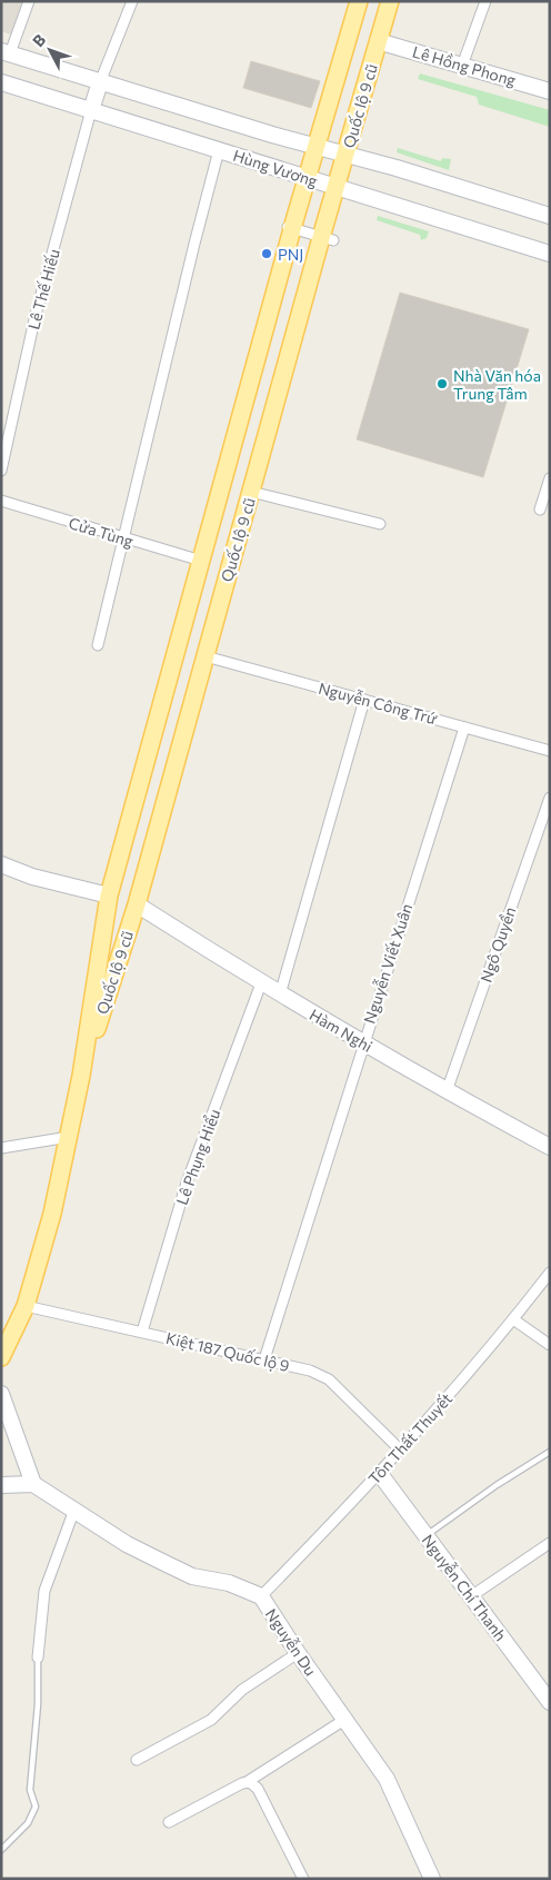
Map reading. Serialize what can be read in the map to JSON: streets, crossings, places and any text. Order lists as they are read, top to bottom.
{
  "streets": {
    "main road": ["Quốc lộ 9 cũ"],
    "street": [
      "Lê Hồng Phong",
      "Hùng Vương",
      "Lê Thế Hiếu",
      "Cửa Tùng",
      "Nguyễn Công Trứ",
      "Ngô Quyền",
      "Nguyễn Viết Xuân",
      "Hàm Nghi",
      "Lê Phụng Hiểu",
      "Kiệt 187 Quốc lộ 9",
      "Tôn Thất Thuyết",
      "Nguyễn Chí Thanh",
      "Nguyễn Du"
    ]
  },
  "crossings": [
    ["Lê Hồng Phong", "Quốc lộ 9 cũ"],
    ["Quốc lộ 9 cũ", "Hùng Vương"],
    ["Quốc lộ 9 cũ", "Cửa Tùng"],
    ["Quốc lộ 9 cũ", "Nguyễn Công Trứ"],
    ["Quốc lộ 9 cũ", "Hàm Nghi"],
    ["Quốc lộ 9 cũ", "Kiệt 187 Quốc lộ 9"],
    ["Hùng Vương", "Lê Thế Hiếu"],
    ["Nguyễn Công Trứ", "Nguyễn Viết Xuân"],
    ["Ngô Quyền", "Hàm Nghi"],
    ["Nguyễn Viết Xuân", "Hàm Nghi"],
    ["Nguyễn Viết Xuân", "Kiệt 187 Quốc lộ 9"],
    ["Hàm Nghi", "Lê Phụng Hiểu"],
    ["Lê Phụng Hiểu", "Kiệt 187 Quốc lộ 9"],
    ["Kiệt 187 Quốc lộ 9", "Tôn Thất Thuyết"],
    ["Tôn Thất Thuyết", "Nguyễn Chí Thanh"],
    ["Tôn Thất Thuyết", "Nguyễn Du"]
  ],
  "places": ["PNJ", "Nhà Văn hóa Trung Tâm"],
  "north": "top left"
}
